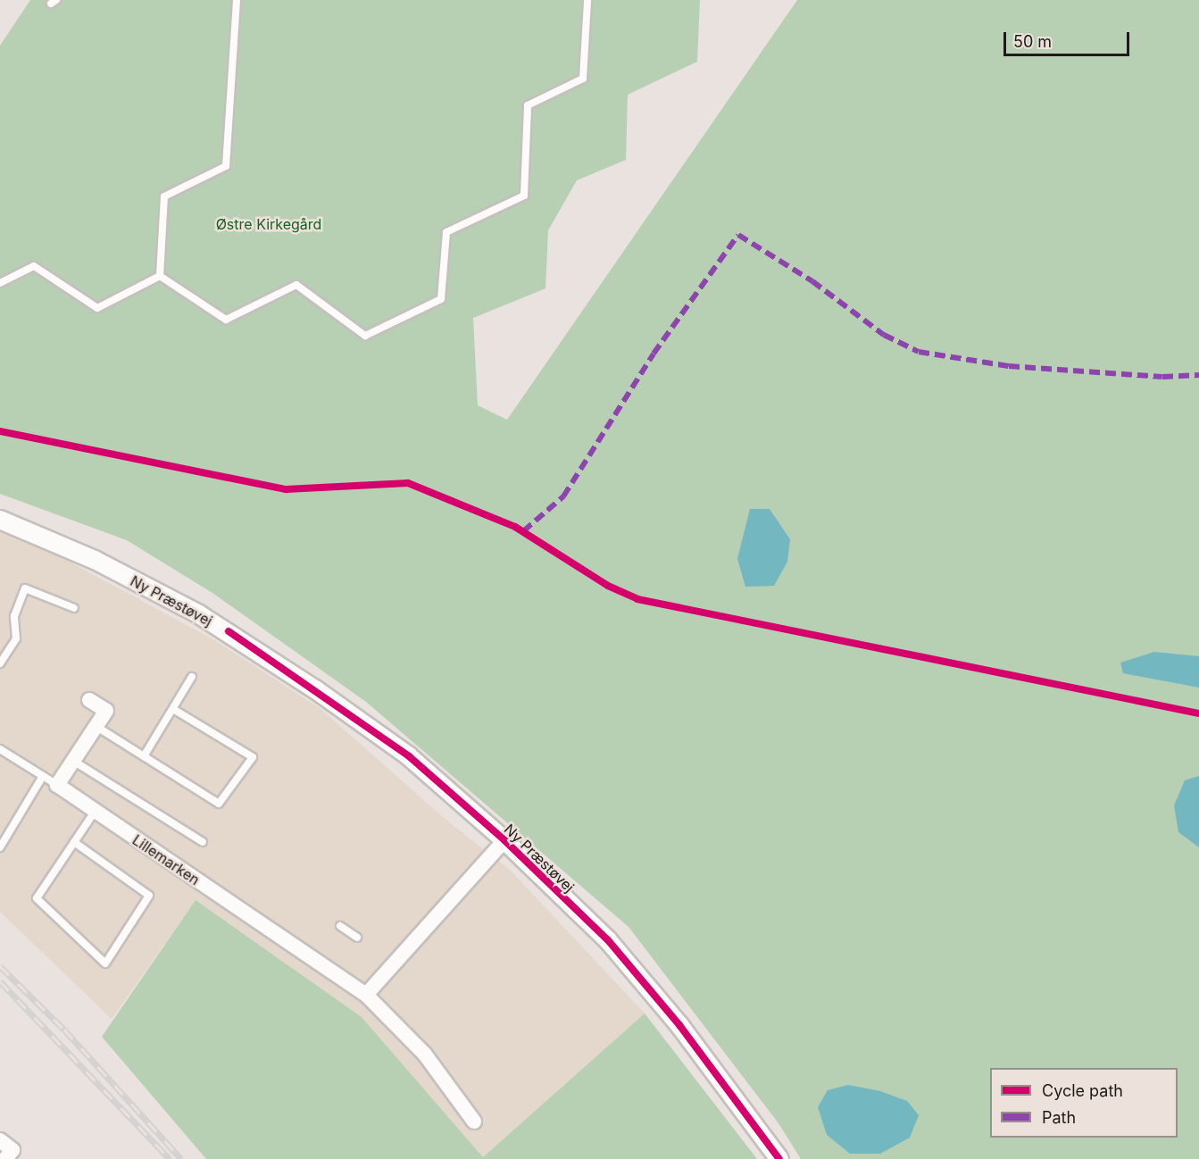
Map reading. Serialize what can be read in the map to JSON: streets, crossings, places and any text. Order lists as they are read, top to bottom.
{
  "streets": {
    "street": ["Ny Præstøvej", "Lillemarken"]
  },
  "parks": ["Østre Kirkegård"],
  "legend": ["Cycle path", "Path"],
  "scale_bar": "50 m"
}
